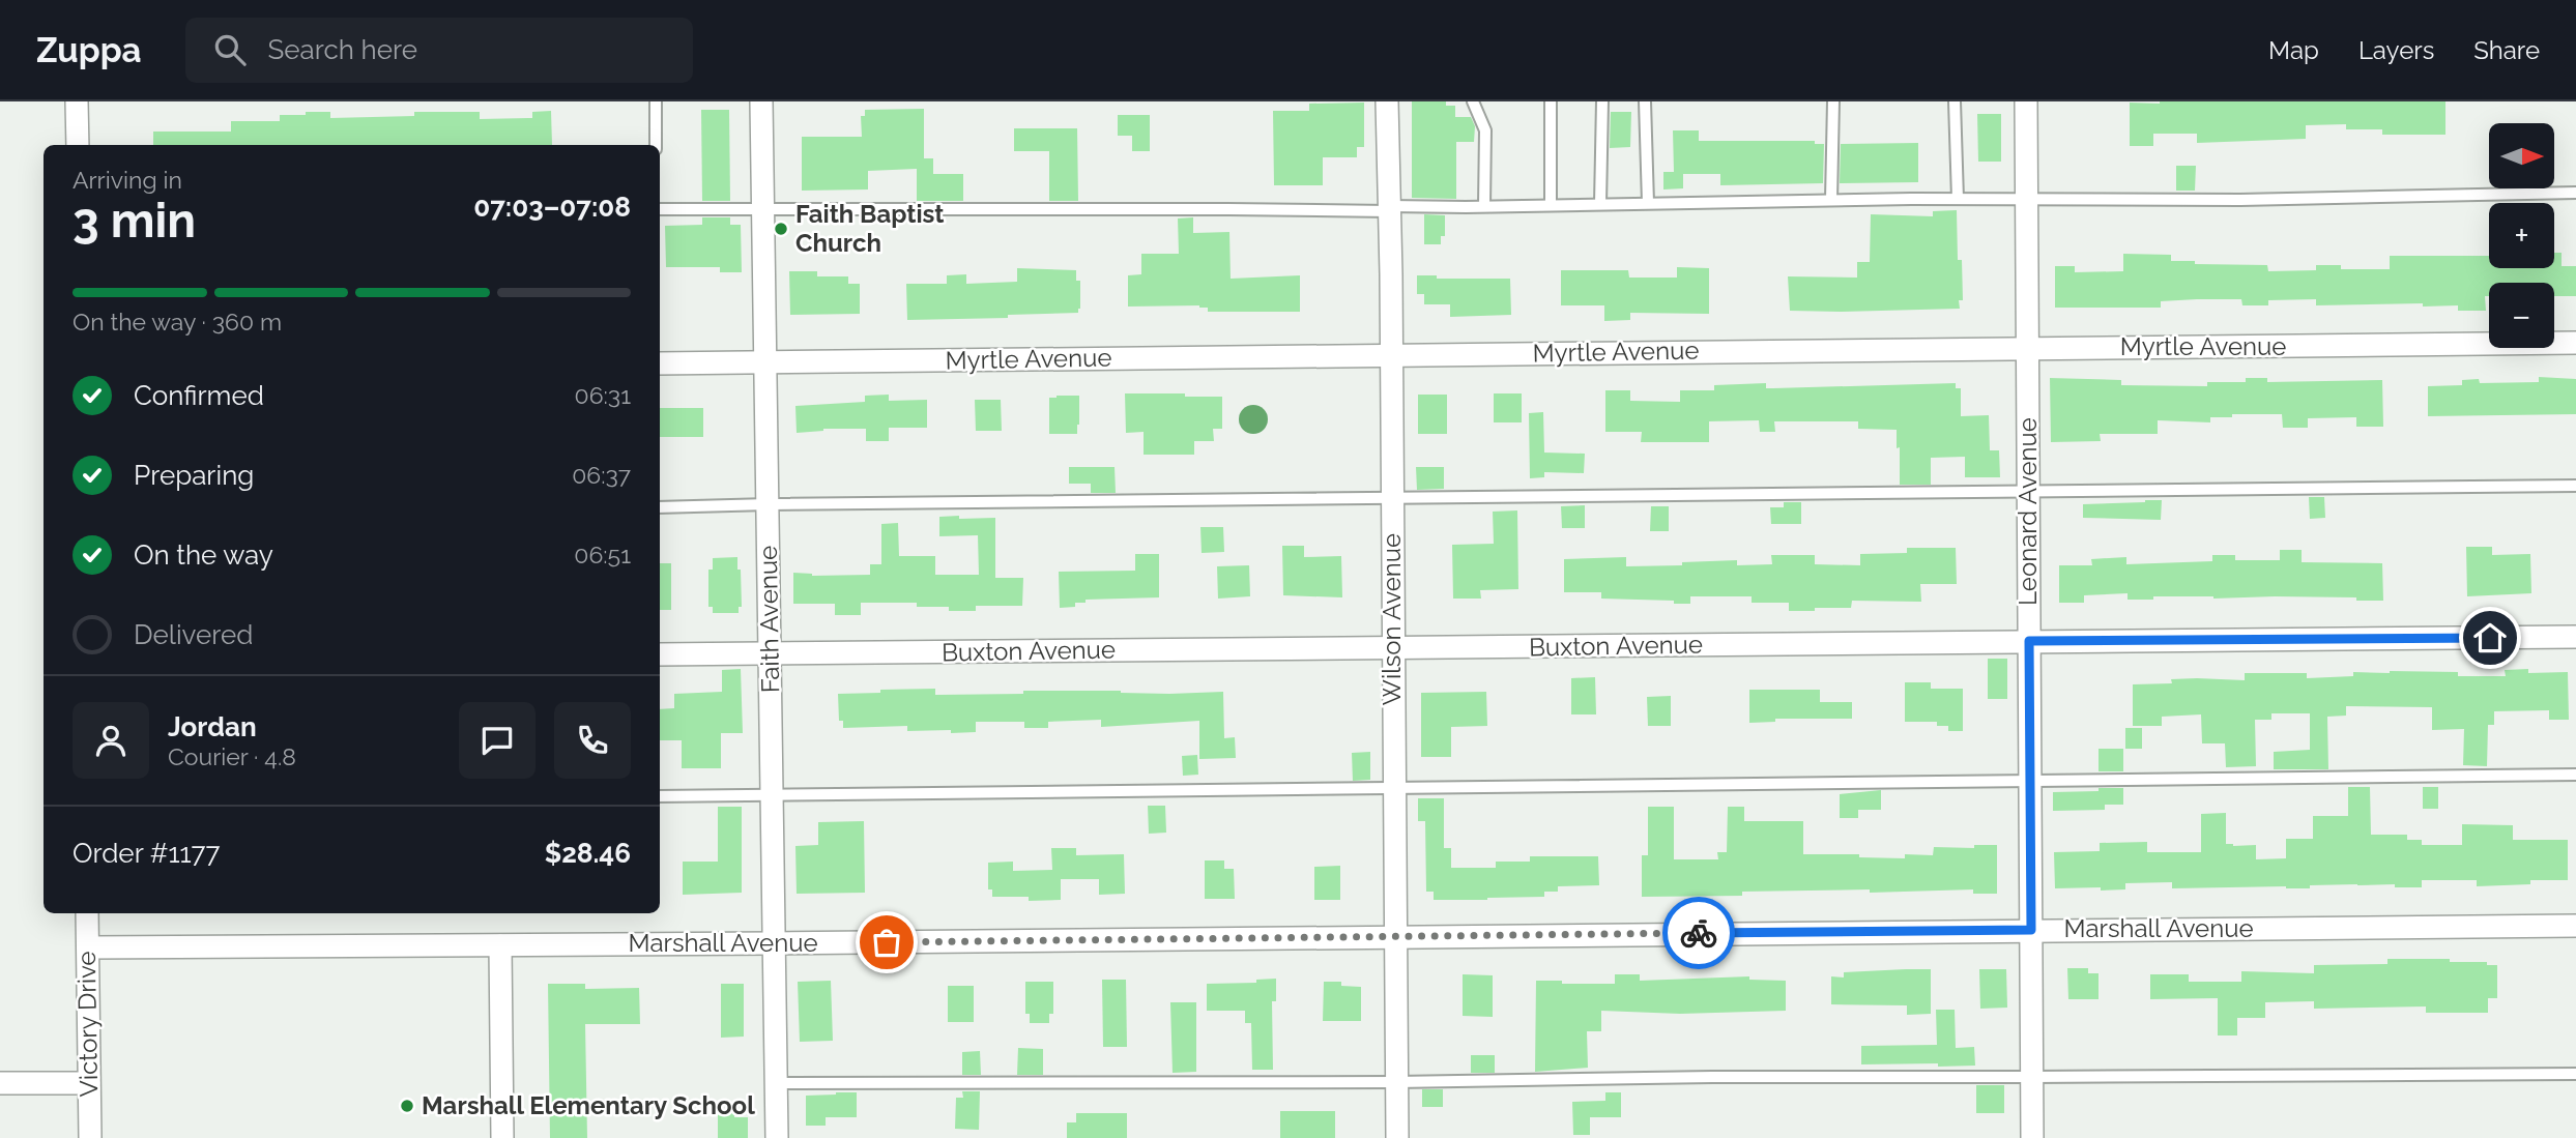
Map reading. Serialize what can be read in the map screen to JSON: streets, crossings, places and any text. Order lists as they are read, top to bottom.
{
  "streets": {
    "street": [
      "Myrtle Avenue",
      "Leonard Avenue",
      "Faith Avenue",
      "Wilson Avenue",
      "Buxton Avenue",
      "Marshall Avenue",
      "Victory Drive"
    ]
  },
  "crossings": [
    ["Myrtle Avenue", "Leonard Avenue"],
    ["Myrtle Avenue", "Faith Avenue"],
    ["Myrtle Avenue", "Wilson Avenue"],
    ["Leonard Avenue", "Buxton Avenue"],
    ["Leonard Avenue", "Marshall Avenue"],
    ["Faith Avenue", "Buxton Avenue"],
    ["Faith Avenue", "Marshall Avenue"],
    ["Wilson Avenue", "Buxton Avenue"],
    ["Wilson Avenue", "Marshall Avenue"],
    ["Marshall Avenue", "Victory Drive"]
  ],
  "places": ["Faith Baptist Church", "Marshall Elementary School"],
  "north": "right",
  "page": {
    "header": "Zuppa",
    "search": "Search here",
    "nav": ["Map", "Layers", "Share"],
    "map_buttons": ["+", "−"],
    "heading": ["3 min", "Arriving in", "07:03–07:08"],
    "panel": [
      "Jordan",
      "Courier · 4.8",
      "Order #1177",
      "$28.46"
    ],
    "bar": "On the way · 360 m",
    "list": [
      ["Confirmed", "06:31"],
      ["Preparing", "06:37"],
      ["On the way", "06:51"],
      "Delivered"
    ]
  }
}
